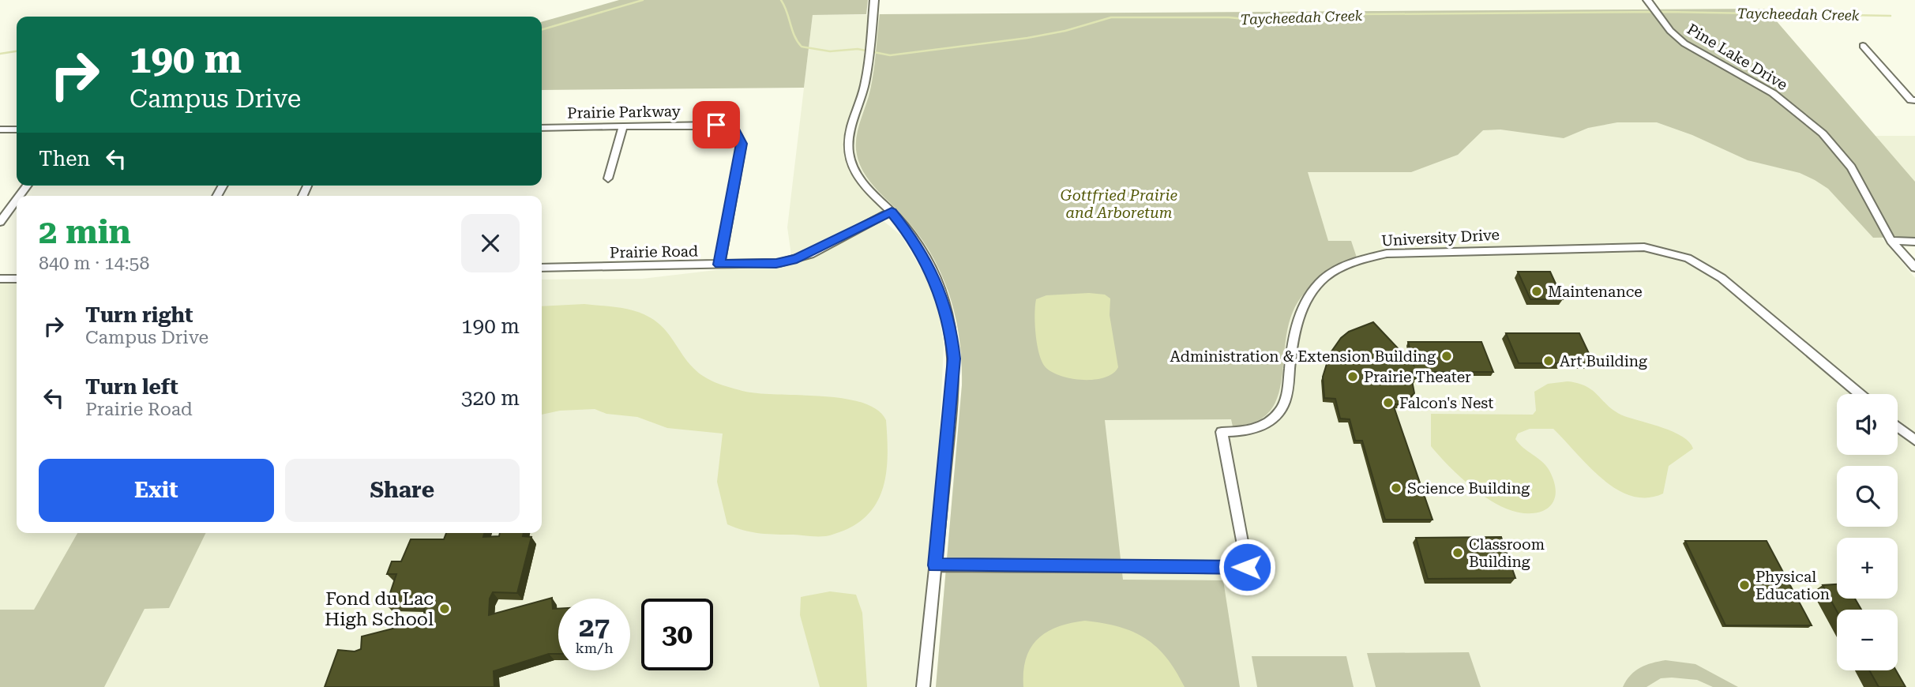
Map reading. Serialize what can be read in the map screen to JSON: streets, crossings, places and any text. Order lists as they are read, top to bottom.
{
  "streets": {
    "street": [
      "Pine Lake Drive",
      "Prairie Parkway",
      "University Drive",
      "Prairie Road"
    ]
  },
  "crossings": [
    ["Prairie Parkway", "Prairie Road"]
  ],
  "water": ["Taycheedah Creek"],
  "parks": ["Gottfried Prairie and Arboretum"],
  "places": [
    "Maintenance",
    "Administration & Extension Building",
    "Art Building",
    "Prairie Theater",
    "Falcon's Nest",
    "Science Building",
    "Classroom Building",
    "Physical Education",
    "Fond du Lac High School"
  ],
  "page": {
    "turn": ["190 m", "Campus Drive"],
    "then": "Then",
    "heading": ["2 min", "840 m · 14:58"],
    "list": [
      {
        "name": "Turn right",
        "note": "Campus Drive",
        "value": "190 m"
      },
      {
        "name": "Turn left",
        "note": "Prairie Road",
        "value": "320 m"
      }
    ],
    "map_buttons": ["+", "−"],
    "buttons": ["Exit", "Share"],
    "speed": "27 km/h",
    "limit": "30"
  }
}
